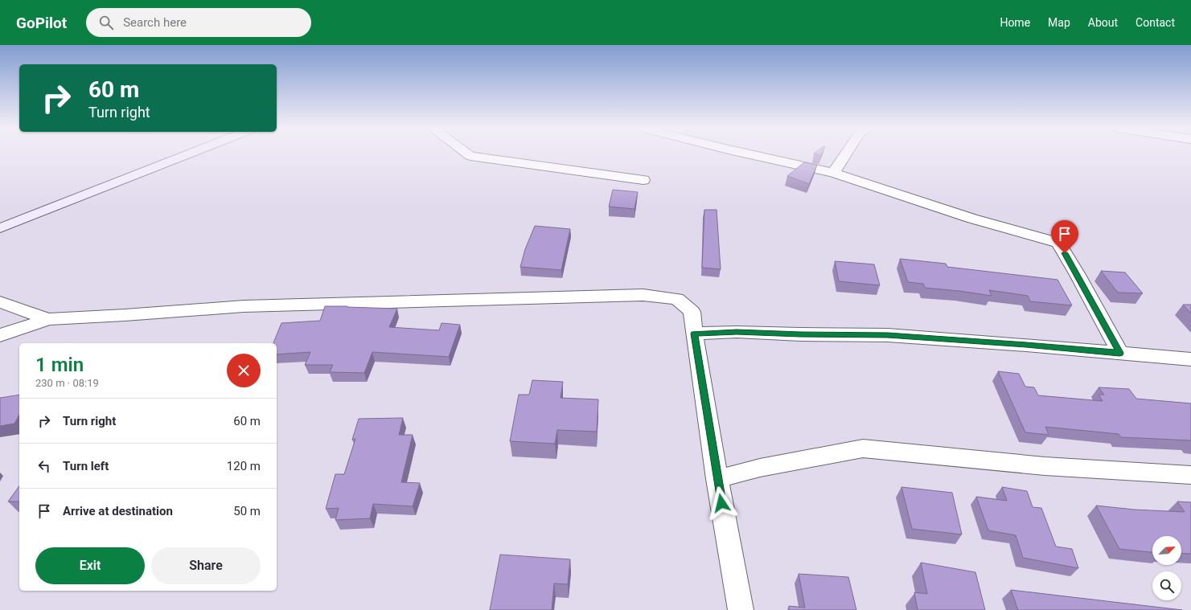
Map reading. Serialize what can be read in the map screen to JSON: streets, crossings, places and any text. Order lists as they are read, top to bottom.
{
  "north": "top right",
  "page": {
    "header": "GoPilot",
    "search": "Search here",
    "nav": [
      "Home",
      "Map",
      "About",
      "Contact"
    ],
    "turn": ["60 m", "Turn right"],
    "heading": ["1 min", "230 m · 08:19"],
    "list": [
      {
        "name": "Turn right",
        "value": "60 m"
      },
      {
        "name": "Turn left",
        "value": "120 m"
      },
      {
        "name": "Arrive at destination",
        "value": "50 m"
      }
    ],
    "buttons": ["Exit", "Share"]
  }
}
